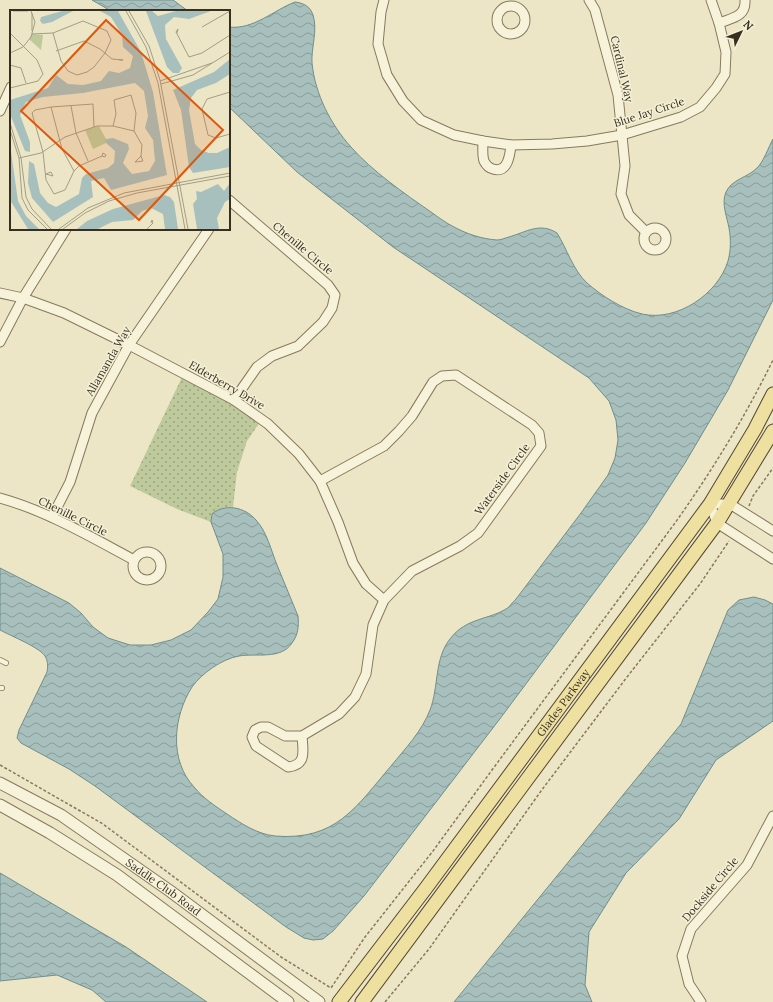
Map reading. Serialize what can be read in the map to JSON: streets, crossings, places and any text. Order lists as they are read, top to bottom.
{
  "streets": {
    "main road": ["Glades Parkway"],
    "street": [
      "Cardinal Way",
      "Blue Jay Circle",
      "Chenille Circle",
      "Allamanda Way",
      "Elderberry Drive",
      "Waterside Circle",
      "Saddle Club Road",
      "Dockside Circle"
    ]
  },
  "crossings": [
    ["Cardinal Way", "Blue Jay Circle"],
    ["Chenille Circle", "Allamanda Way"],
    ["Chenille Circle", "Elderberry Drive"],
    ["Allamanda Way", "Elderberry Drive"],
    ["Elderberry Drive", "Waterside Circle"]
  ],
  "north": "top right"
}
